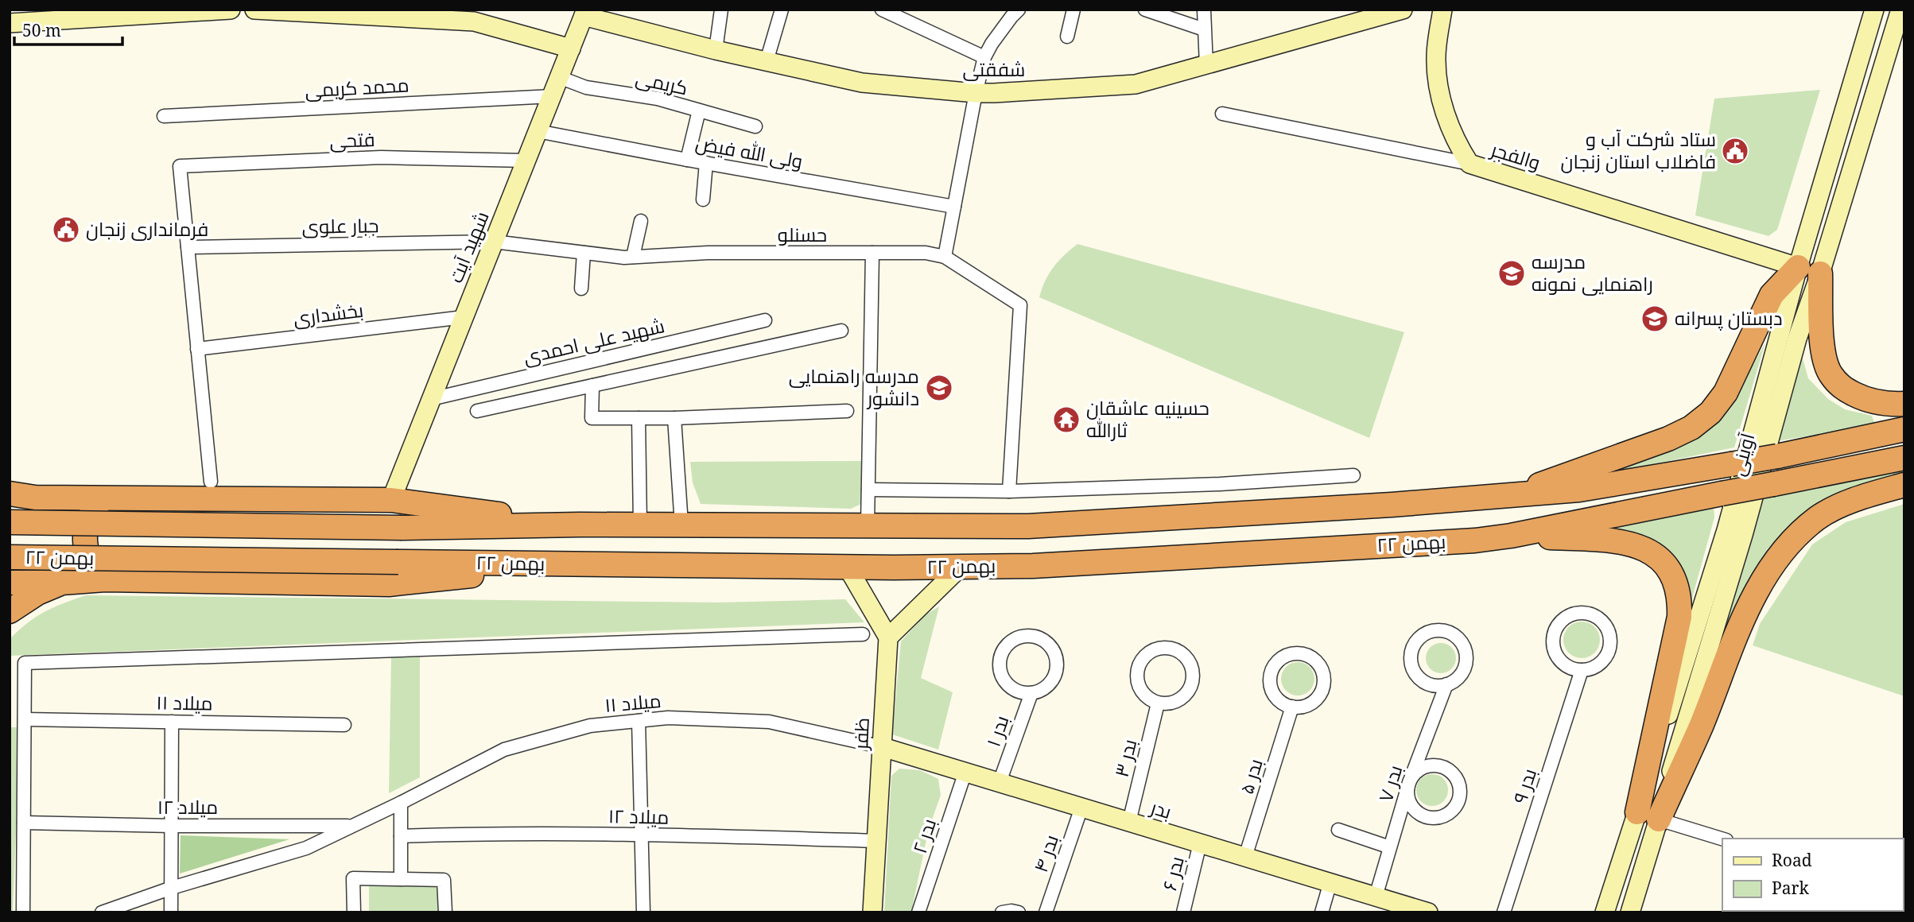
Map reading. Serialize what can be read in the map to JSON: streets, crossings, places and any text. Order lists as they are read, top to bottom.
{
  "streets": {
    "highway": ["۲۲ بهمن"],
    "street": [
      "شفقتی",
      "کریمی",
      "محمد کریمی",
      "فتحی",
      "ولی الله فیض",
      "والفجر",
      "جبار علوی",
      "حسنلو",
      "شهید آیت",
      "بخشداری",
      "شهید علی احمدی",
      "آوینی",
      "میلاد ۱۱",
      "بدر ۱",
      "ظفر",
      "بدر ۳",
      "بدر ۵",
      "بدر ۷",
      "بدر ۹",
      "میلاد ۱۲",
      "بدر",
      "بدر ۲",
      "بدر ۴",
      "بدر ۶"
    ]
  },
  "crossings": [
    ["شفقتی", "شهید آیت"],
    ["کریمی", "شهید آیت"],
    ["محمد کریمی", "شهید آیت"],
    ["فتحی", "جبار علوی"],
    ["فتحی", "شهید آیت"],
    ["ولی الله فیض", "شهید آیت"],
    ["والفجر", "آوینی"],
    ["جبار علوی", "حسنلو"],
    ["جبار علوی", "شهید آیت"],
    ["حسنلو", "شهید آیت"],
    ["شهید آیت", "بخشداری"],
    ["شهید آیت", "شهید علی احمدی"],
    ["میلاد ۱۱", "ظفر"],
    ["میلاد ۱۱", "میلاد ۱۲"],
    ["میلاد ۱۱", "بدر"],
    ["بدر ۱", "بدر"],
    ["ظفر", "میلاد ۱۲"],
    ["ظفر", "بدر"],
    ["بدر ۳", "بدر"],
    ["بدر ۵", "بدر"],
    ["بدر ۷", "بدر"],
    ["بدر", "بدر ۲"],
    ["بدر", "بدر ۴"],
    ["بدر", "بدر ۶"]
  ],
  "places": {
    "public building": ["ستاد شرکت آب و فاضلاب استان زنجان", "فرمانداری زنجان"],
    "school or university": ["مدرسه راهنمایی نمونه", "دبستان پسرانه", "مدرسه راهنمایی دانشور"],
    "temple": ["حسینیه عاشقان ثارالله"]
  },
  "legend": ["Road", "Park"],
  "scale_bar": "50 m"
}
